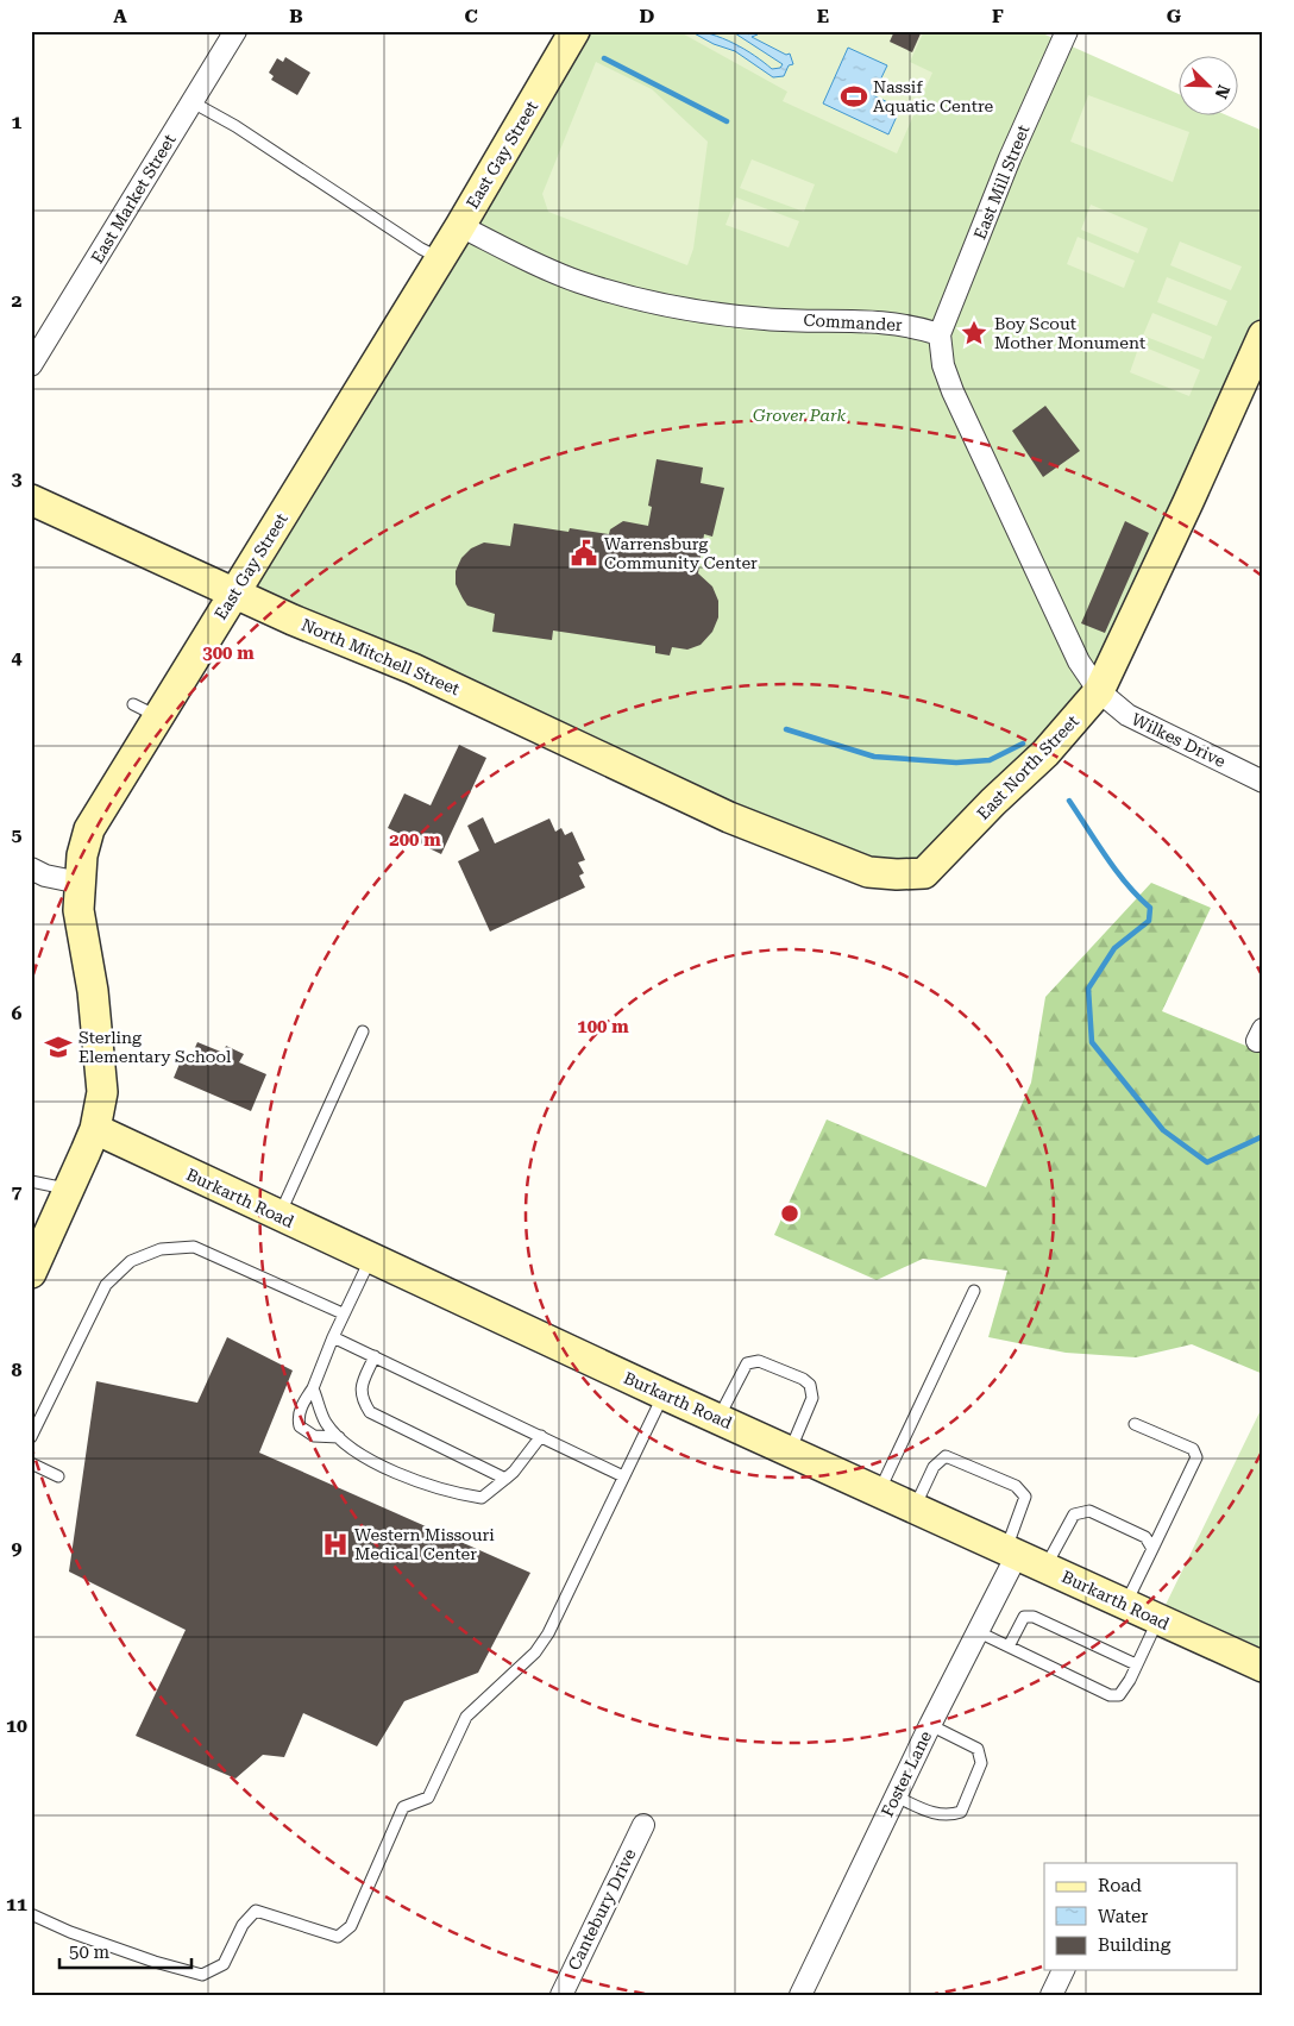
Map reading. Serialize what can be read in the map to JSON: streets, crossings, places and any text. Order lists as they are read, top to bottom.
{
  "streets": {
    "main road": [
      "East Gay Street",
      "North Mitchell Street",
      "East North Street",
      "Burkarth Road"
    ],
    "street": [
      "East Mill Street",
      "East Market Street",
      "Commander",
      "Wilkes Drive",
      "Foster Lane",
      "Cantebury Drive"
    ]
  },
  "crossings": [
    ["East Gay Street", "Commander"],
    ["East Gay Street", "North Mitchell Street"],
    ["East Gay Street", "Burkarth Road"],
    ["East Mill Street", "Commander"],
    ["North Mitchell Street", "East North Street"],
    ["Wilkes Drive", "East North Street"],
    ["Burkarth Road", "Foster Lane"]
  ],
  "parks": ["Grover Park"],
  "places": {
    "sports": ["Nassif Aquatic Centre"],
    "place": ["Boy Scout Mother Monument"],
    "public building": ["Warrensburg Community Center"],
    "school or university": ["Sterling Elementary School"],
    "hospital": ["Western Missouri Medical Center"]
  },
  "legend": ["Road", "Water", "Building"],
  "scale_bar": "50 m",
  "north": "bottom right",
  "grid": {
    "columns": [
      "A",
      "B",
      "C",
      "D",
      "E",
      "F",
      "G"
    ],
    "rows": [
      "1",
      "2",
      "3",
      "4",
      "5",
      "6",
      "7",
      "8",
      "9",
      "10",
      "11"
    ]
  },
  "rings": ["300 m", "200 m", "100 m"]
}
